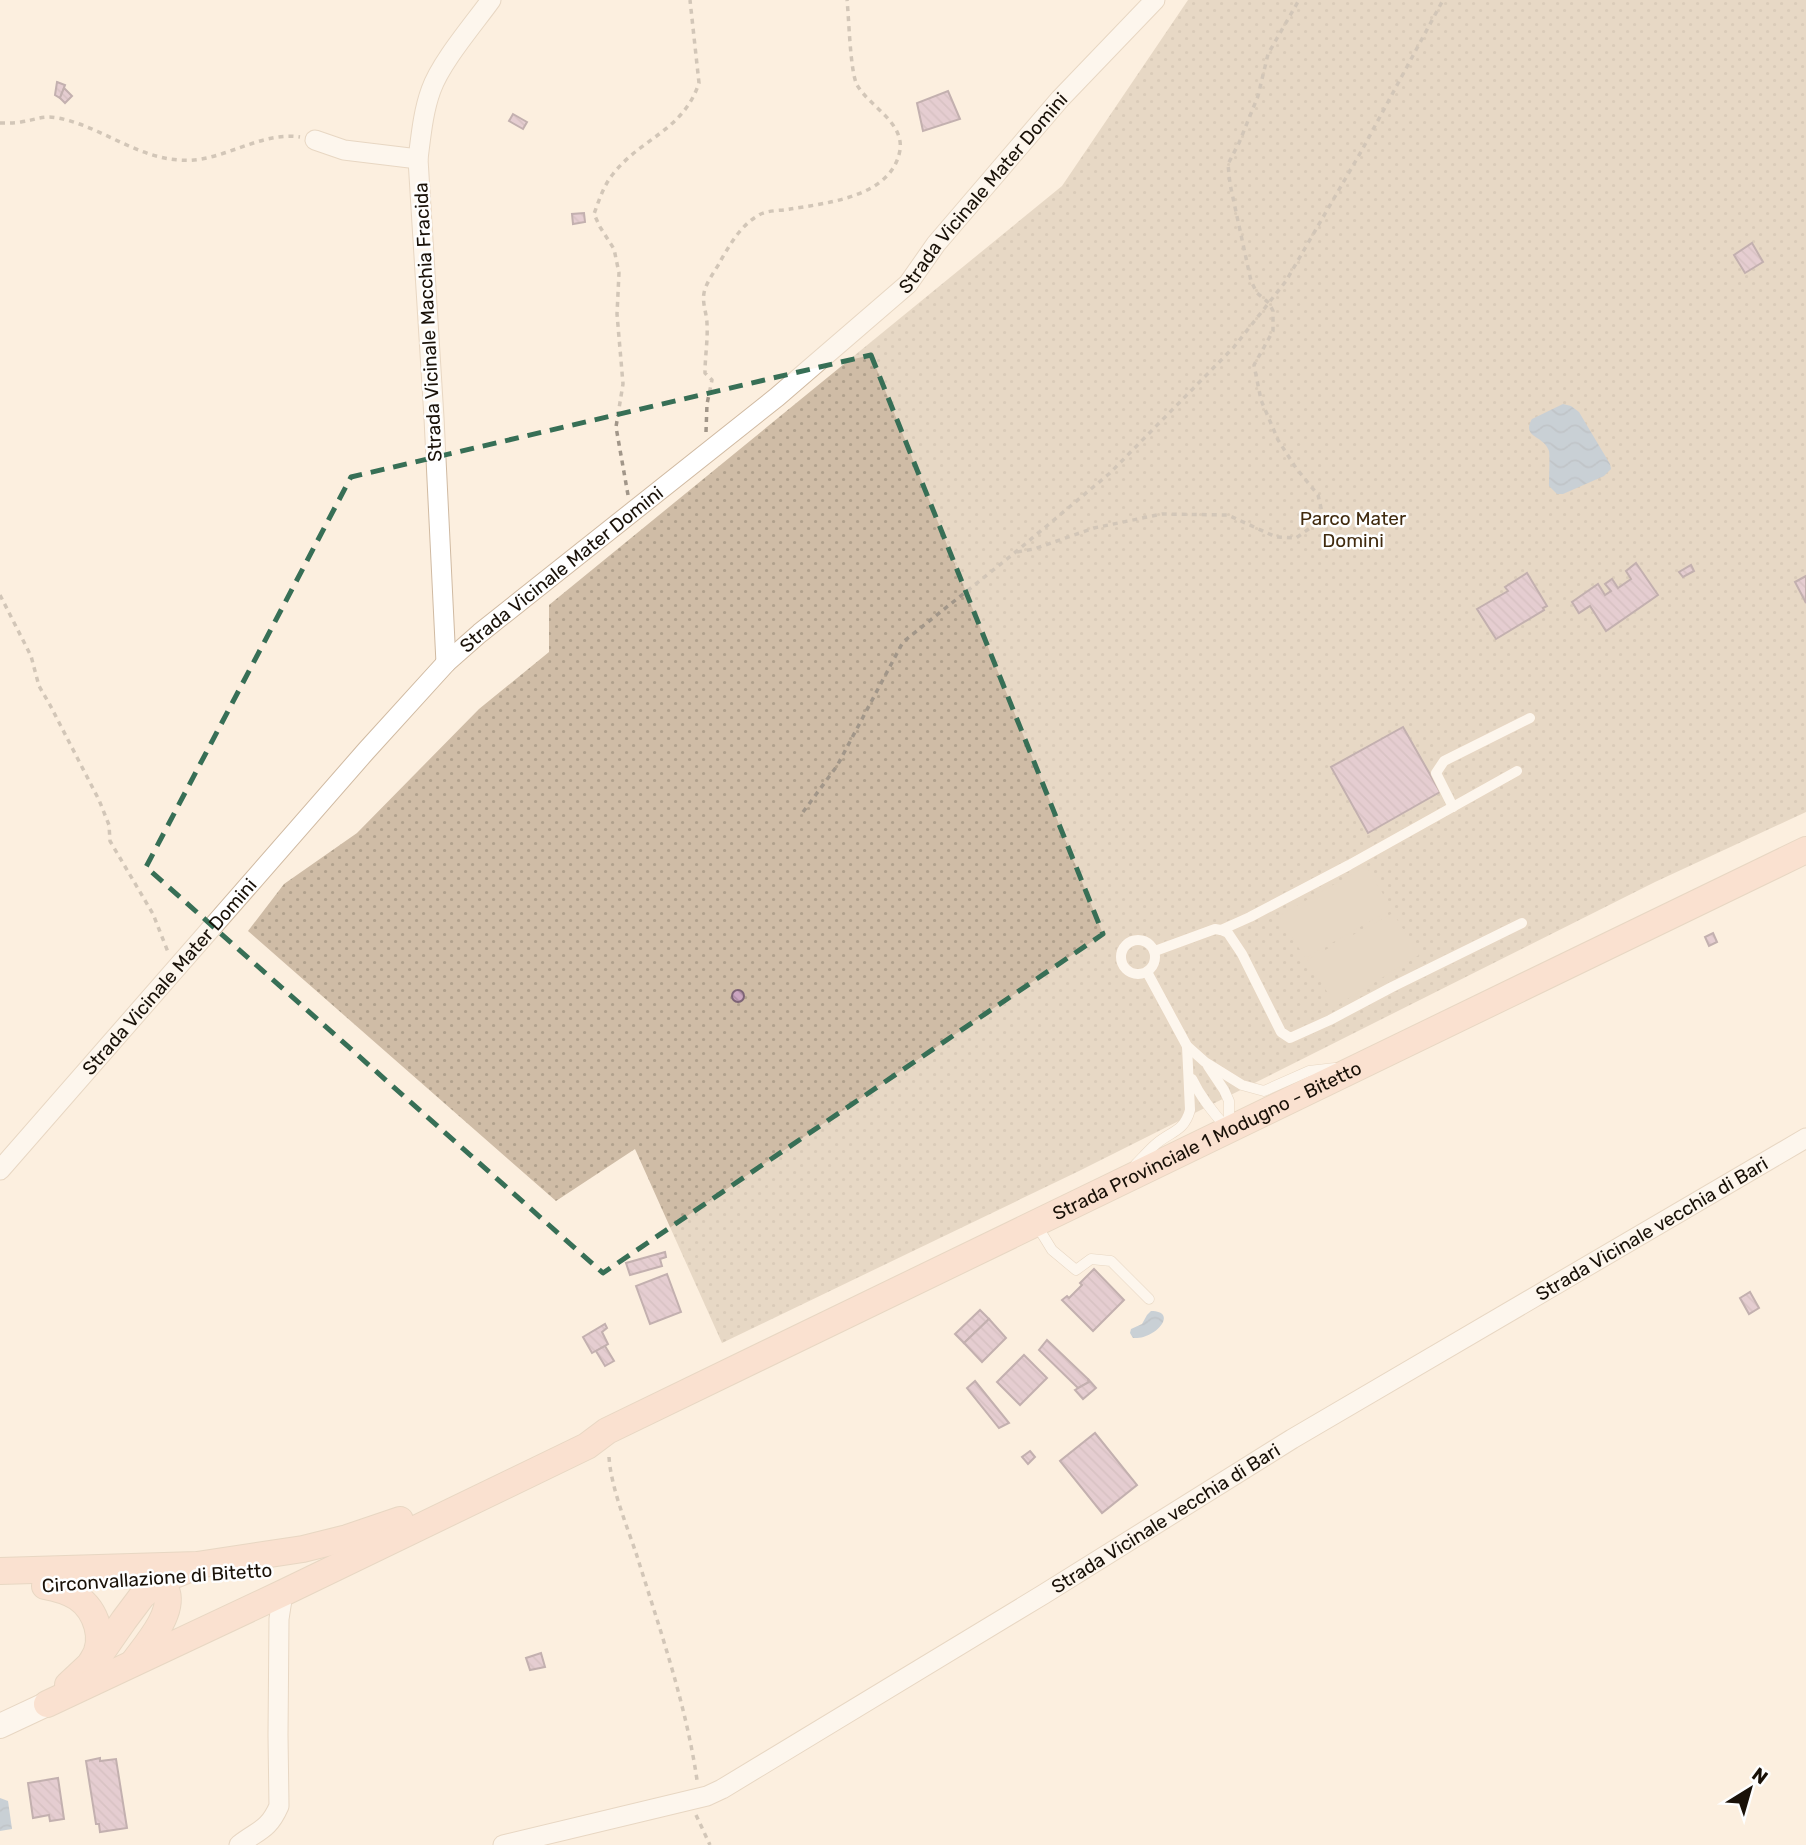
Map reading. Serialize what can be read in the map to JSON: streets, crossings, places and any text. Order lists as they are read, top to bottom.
{
  "streets": {
    "main road": ["Strada Provinciale 1 Modugno - Bitetto", "Circonvallazione di Bitetto"],
    "street": ["Strada Vicinale Mater Domini", "Strada Vicinale Macchia Fracida", "Strada Vicinale vecchia di Bari"]
  },
  "crossings": [
    ["Strada Vicinale Mater Domini", "Strada Vicinale Macchia Fracida"],
    ["Strada Provinciale 1 Modugno - Bitetto", "Circonvallazione di Bitetto"]
  ],
  "parks": ["Parco Mater Domini"],
  "north": "top right"
}
